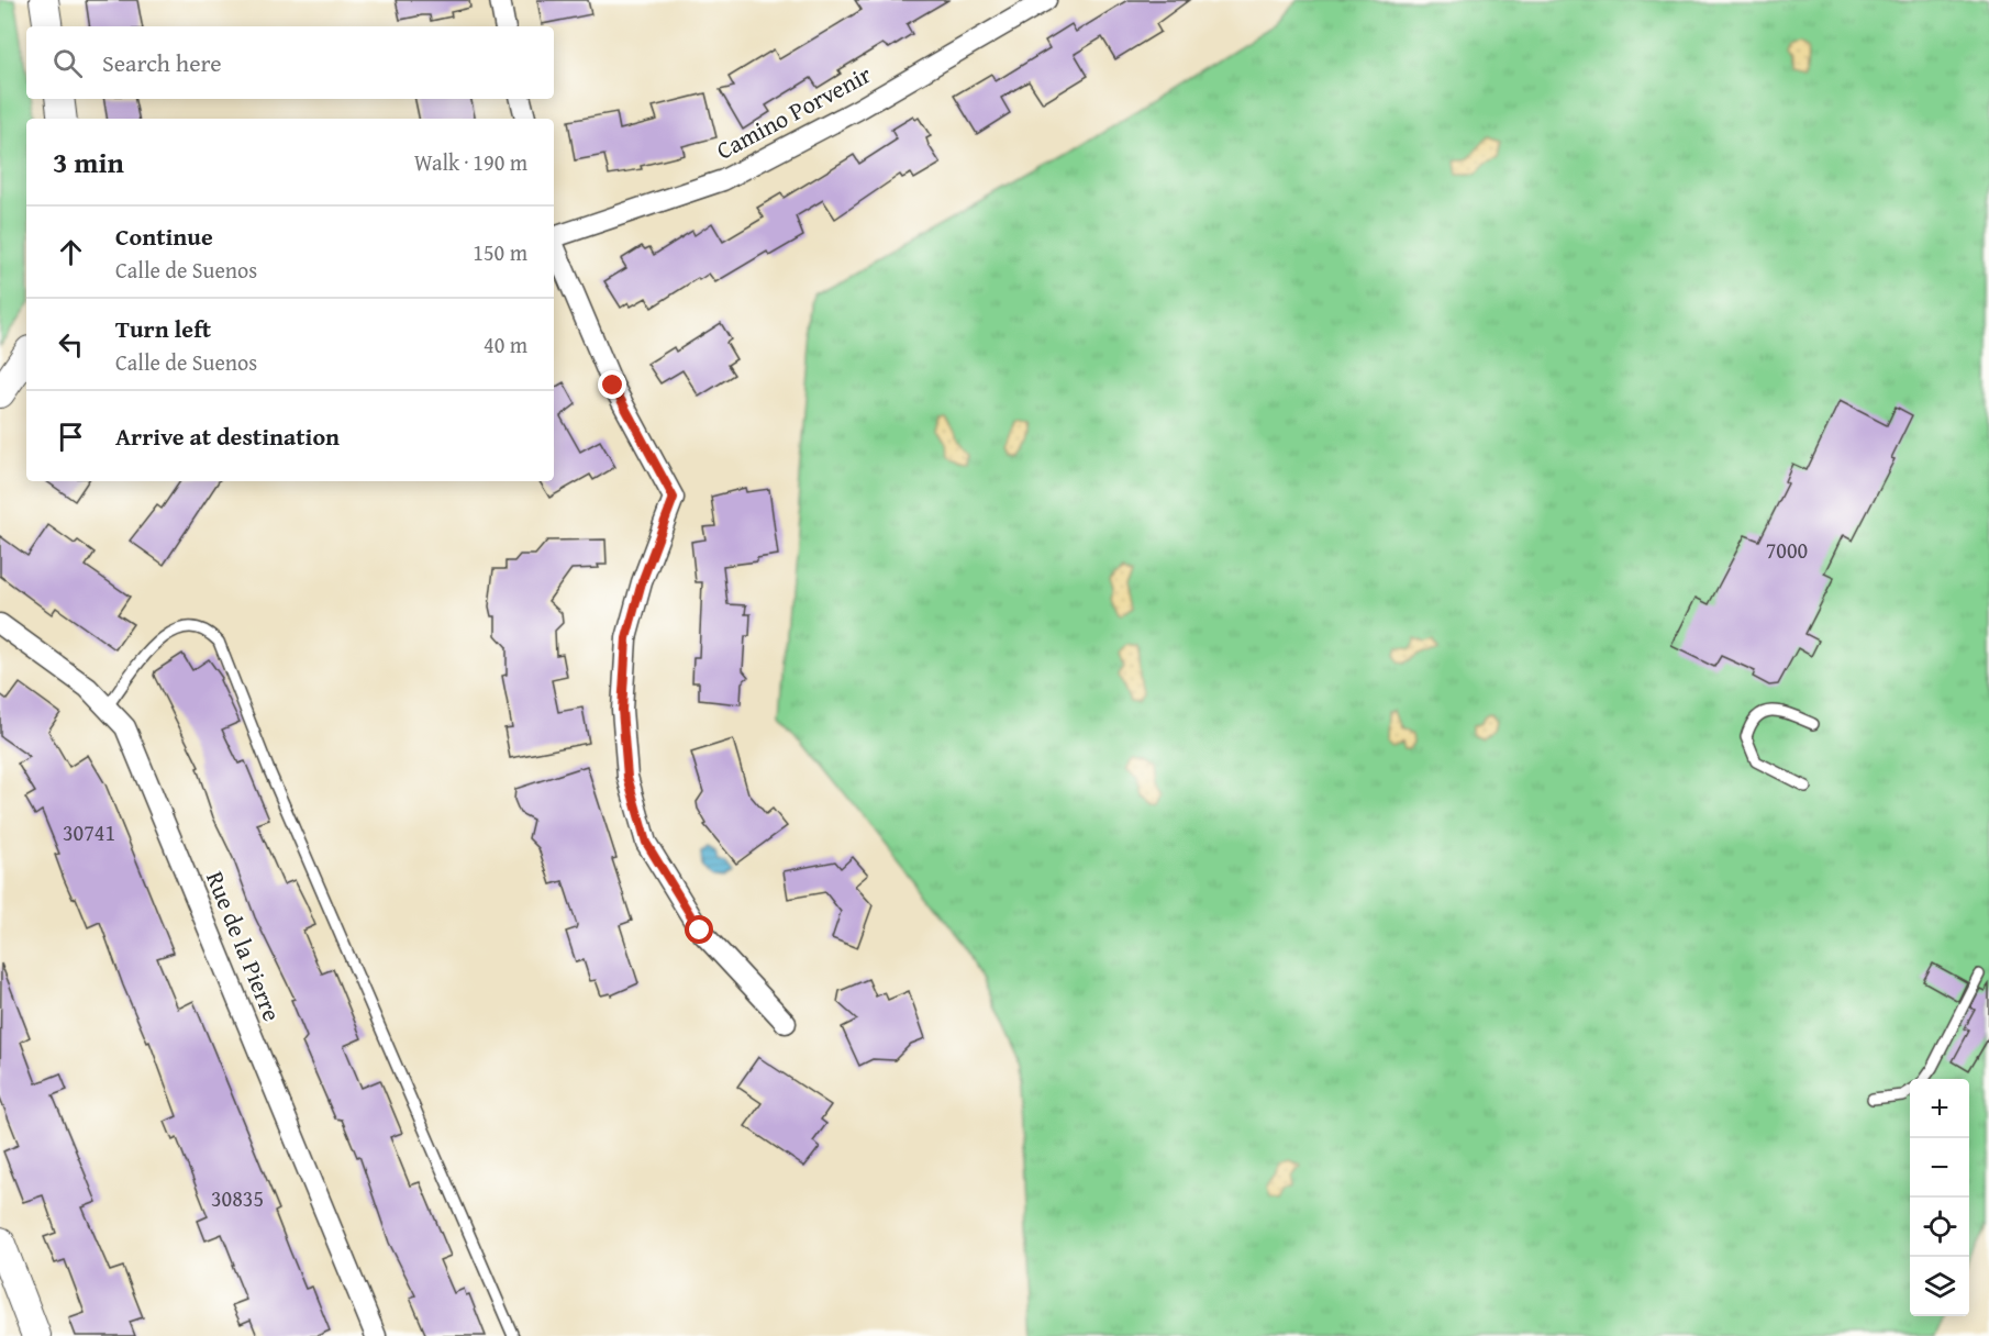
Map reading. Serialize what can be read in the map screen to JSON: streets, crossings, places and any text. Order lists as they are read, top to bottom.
{
  "streets": {
    "street": ["Camino Porvenir", "Rue de la Pierre"]
  },
  "house_numbers": ["7000", "30741", "30835"],
  "page": {
    "search": "Search here",
    "heading": ["3 min", "Walk · 190 m"],
    "list": [
      ["Continue", "Calle de Suenos", "150 m"],
      ["Turn left", "Calle de Suenos", "40 m"],
      "Arrive at destination"
    ],
    "map_buttons": ["+", "−"]
  }
}
